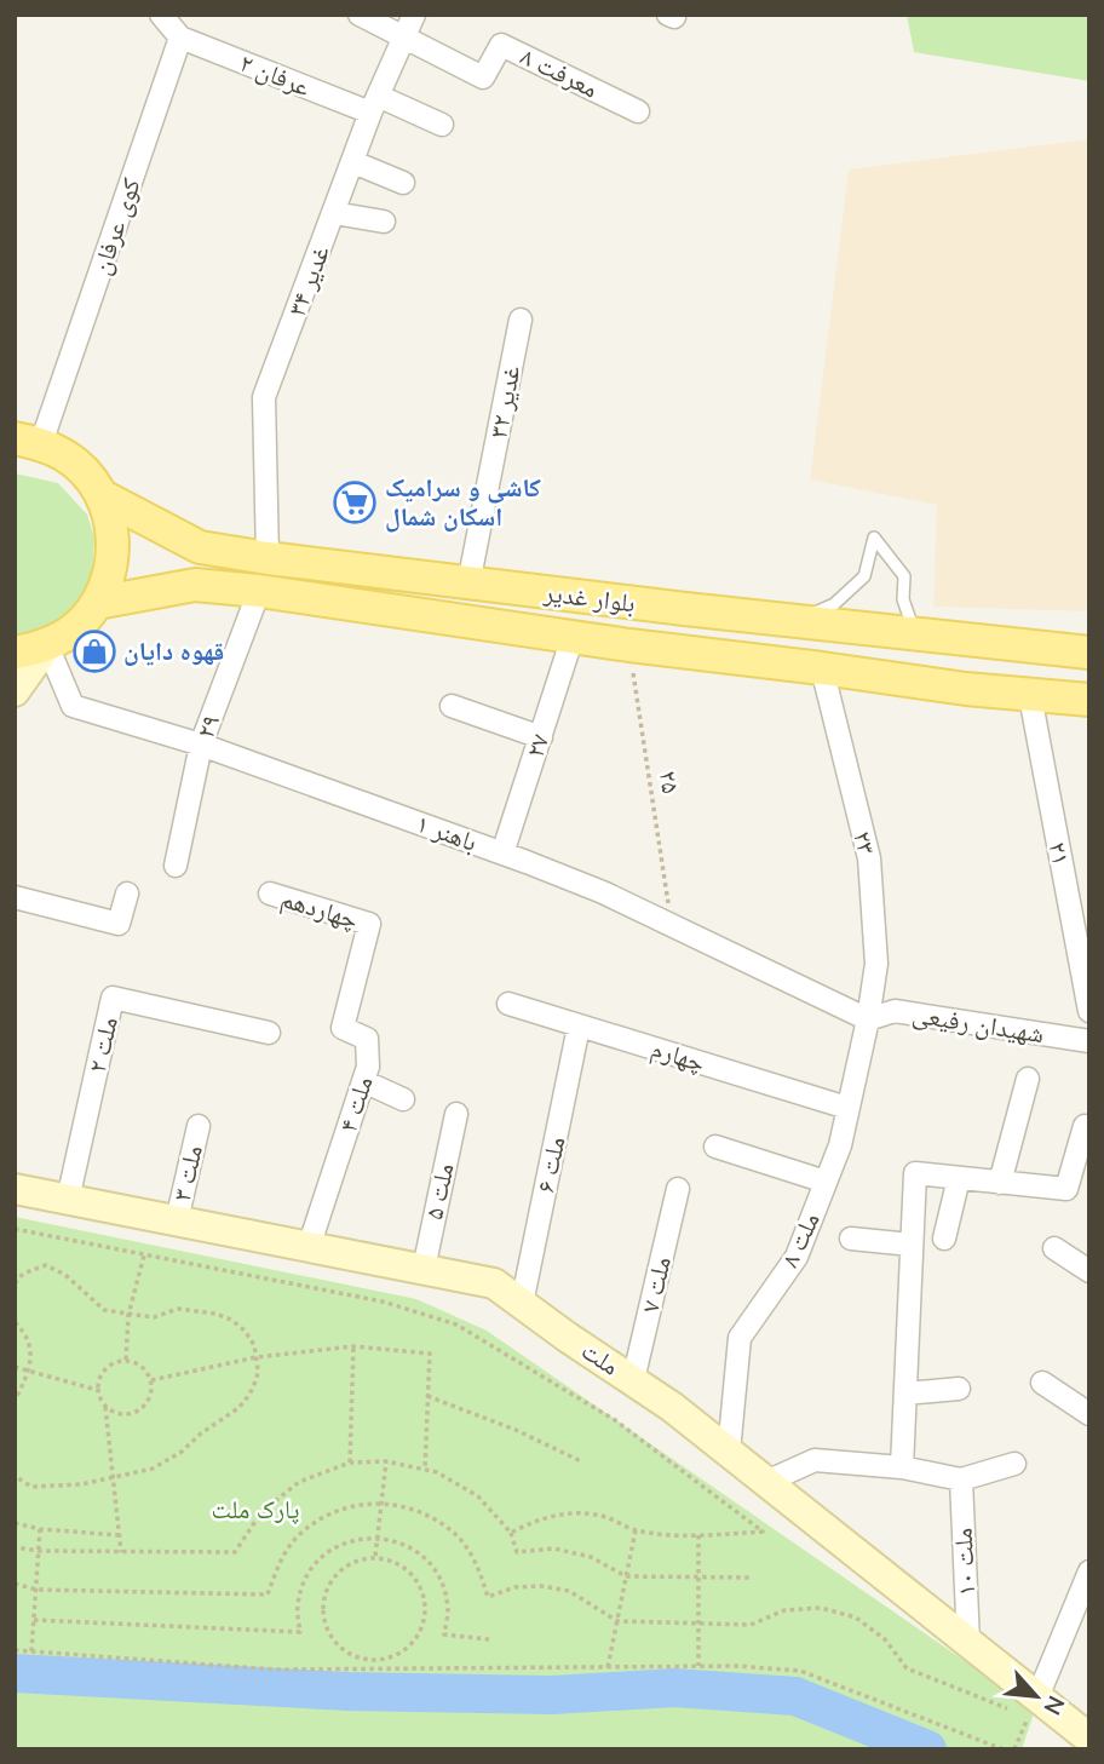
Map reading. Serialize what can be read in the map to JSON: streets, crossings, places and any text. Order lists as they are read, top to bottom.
{
  "streets": {
    "main road": ["بلوار غدیر", "ملت"],
    "street": [
      "معرفت ۸",
      "۲ عرفان",
      "کوی عرفان",
      "۳۴ غدیر",
      "۳۲ غدیر",
      "۲۹",
      "۲۷",
      "باهنر ۱",
      "۲۳",
      "۲۱",
      "چهاردهم",
      "شهیدان رفیعی",
      "۲ ملت",
      "چهارم",
      "۴ ملت",
      "۶ ملت",
      "۳ ملت",
      "۵ ملت",
      "۸ ملت",
      "۷ ملت",
      "ملت ۱۰"
    ],
    "path": ["۲۵"]
  },
  "crossings": [
    ["معرفت ۸", "۳۴ غدیر"],
    ["۲ عرفان", "کوی عرفان"],
    ["۲ عرفان", "۳۴ غدیر"],
    ["۳۴ غدیر", "بلوار غدیر"],
    ["۳۲ غدیر", "بلوار غدیر"],
    ["بلوار غدیر", "۲۹"],
    ["بلوار غدیر", "۲۷"],
    ["بلوار غدیر", "۲۵"],
    ["بلوار غدیر", "۲۳"],
    ["بلوار غدیر", "۲۱"],
    ["۲۹", "باهنر ۱"],
    ["۲۷", "باهنر ۱"],
    ["۲۵", "باهنر ۱"],
    ["باهنر ۱", "۲۳"],
    ["باهنر ۱", "شهیدان رفیعی"],
    ["باهنر ۱", "۸ ملت"],
    ["۲۳", "شهیدان رفیعی"],
    ["۲۳", "۸ ملت"],
    ["چهاردهم", "۴ ملت"],
    ["شهیدان رفیعی", "۸ ملت"],
    ["۲ ملت", "ملت"],
    ["چهارم", "۶ ملت"],
    ["چهارم", "۸ ملت"],
    ["۴ ملت", "ملت"],
    ["۶ ملت", "ملت"],
    ["۳ ملت", "ملت"],
    ["۵ ملت", "ملت"],
    ["۸ ملت", "ملت"],
    ["۷ ملت", "ملت"],
    ["ملت", "ملت ۱۰"]
  ],
  "parks": ["پارک ملت"],
  "places": {
    "supermarket": ["کاشی و سرامیک اسکان شمال"],
    "shop": ["قهوه دایان"]
  },
  "north": "bottom right"
}
